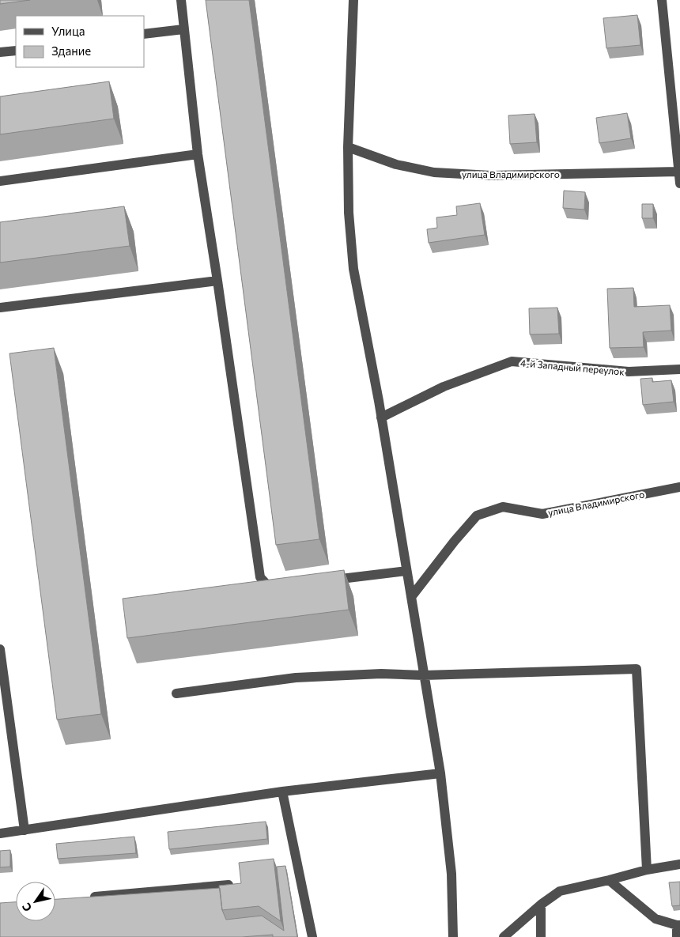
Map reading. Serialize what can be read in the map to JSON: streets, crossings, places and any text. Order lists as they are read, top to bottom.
{
  "streets": {
    "street": ["улица Владимирского", "4-й Западный переулок"]
  },
  "legend": ["Улица", "Здание"],
  "north": "bottom left"
}
